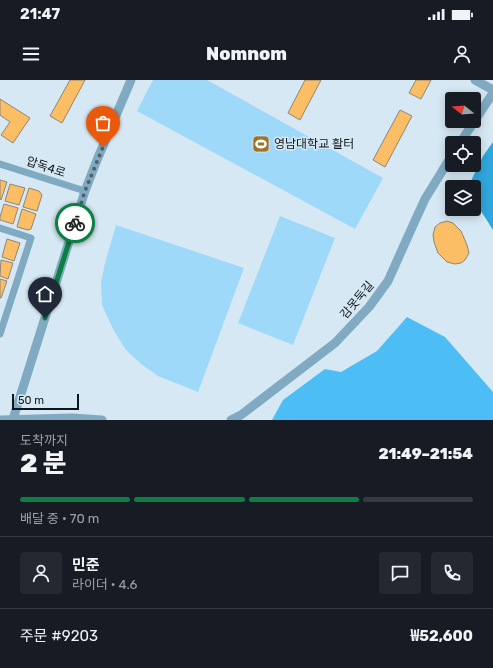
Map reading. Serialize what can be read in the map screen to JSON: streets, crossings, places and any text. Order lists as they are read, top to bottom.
{
  "streets": {
    "street": ["압독4로", "감못둑길"]
  },
  "places": {
    "sports": ["영남대학교 활터"]
  },
  "scale_bar": "50 m",
  "north": "left",
  "page": {
    "status": "21:47",
    "header": "Nomnom",
    "scale": "50 m",
    "heading": ["2 분", "도착까지", "21:49–21:54"],
    "panel": [
      "민준",
      "라이더 · 4.6",
      "주문 #9203",
      "₩52,600"
    ],
    "bar": "배달 중 · 70 m"
  }
}
